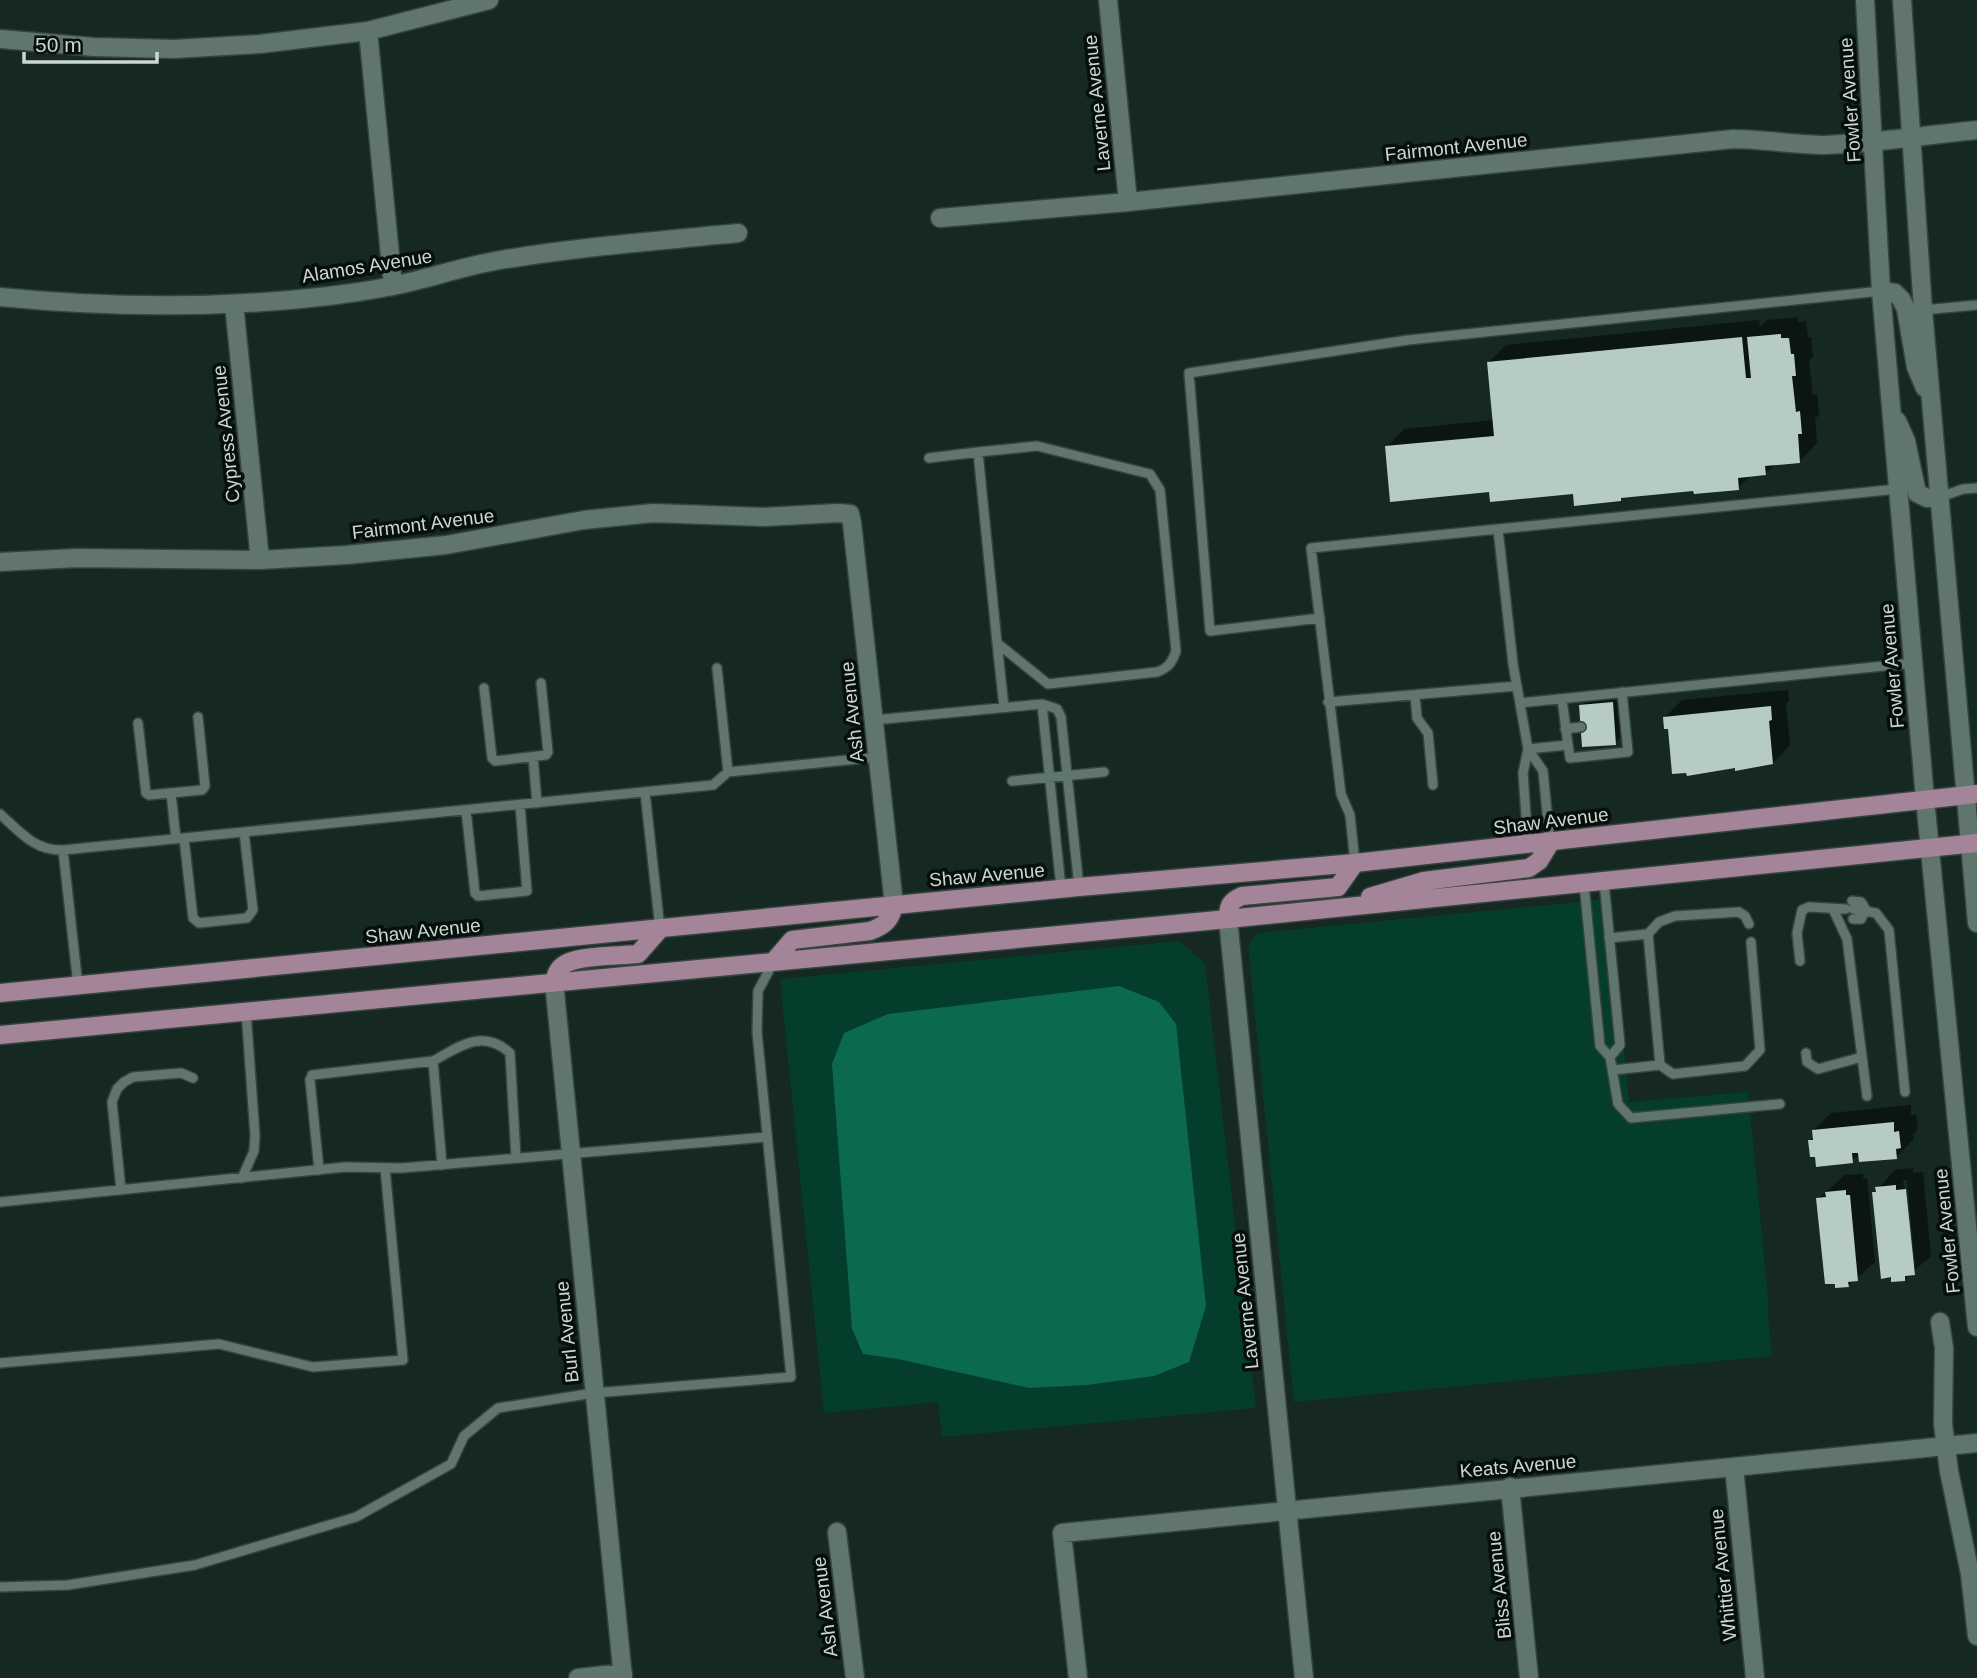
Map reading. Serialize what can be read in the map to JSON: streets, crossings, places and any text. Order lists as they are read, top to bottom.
{
  "streets": {
    "main road": ["Shaw Avenue"],
    "street": [
      "Fowler Avenue",
      "Laverne Avenue",
      "Fairmont Avenue",
      "Alamos Avenue",
      "Cypress Avenue",
      "Ash Avenue",
      "Burl Avenue",
      "Keats Avenue",
      "Whittier Avenue",
      "Bliss Avenue"
    ]
  },
  "crossings": [
    ["Fowler Avenue", "Fairmont Avenue"],
    ["Fowler Avenue", "Shaw Avenue"],
    ["Fowler Avenue", "Keats Avenue"],
    ["Laverne Avenue", "Fairmont Avenue"],
    ["Laverne Avenue", "Keats Avenue"],
    ["Fairmont Avenue", "Cypress Avenue"],
    ["Fairmont Avenue", "Ash Avenue"],
    ["Alamos Avenue", "Cypress Avenue"],
    ["Ash Avenue", "Shaw Avenue"],
    ["Keats Avenue", "Whittier Avenue"],
    ["Keats Avenue", "Bliss Avenue"]
  ],
  "scale_bar": "50 m"
}
